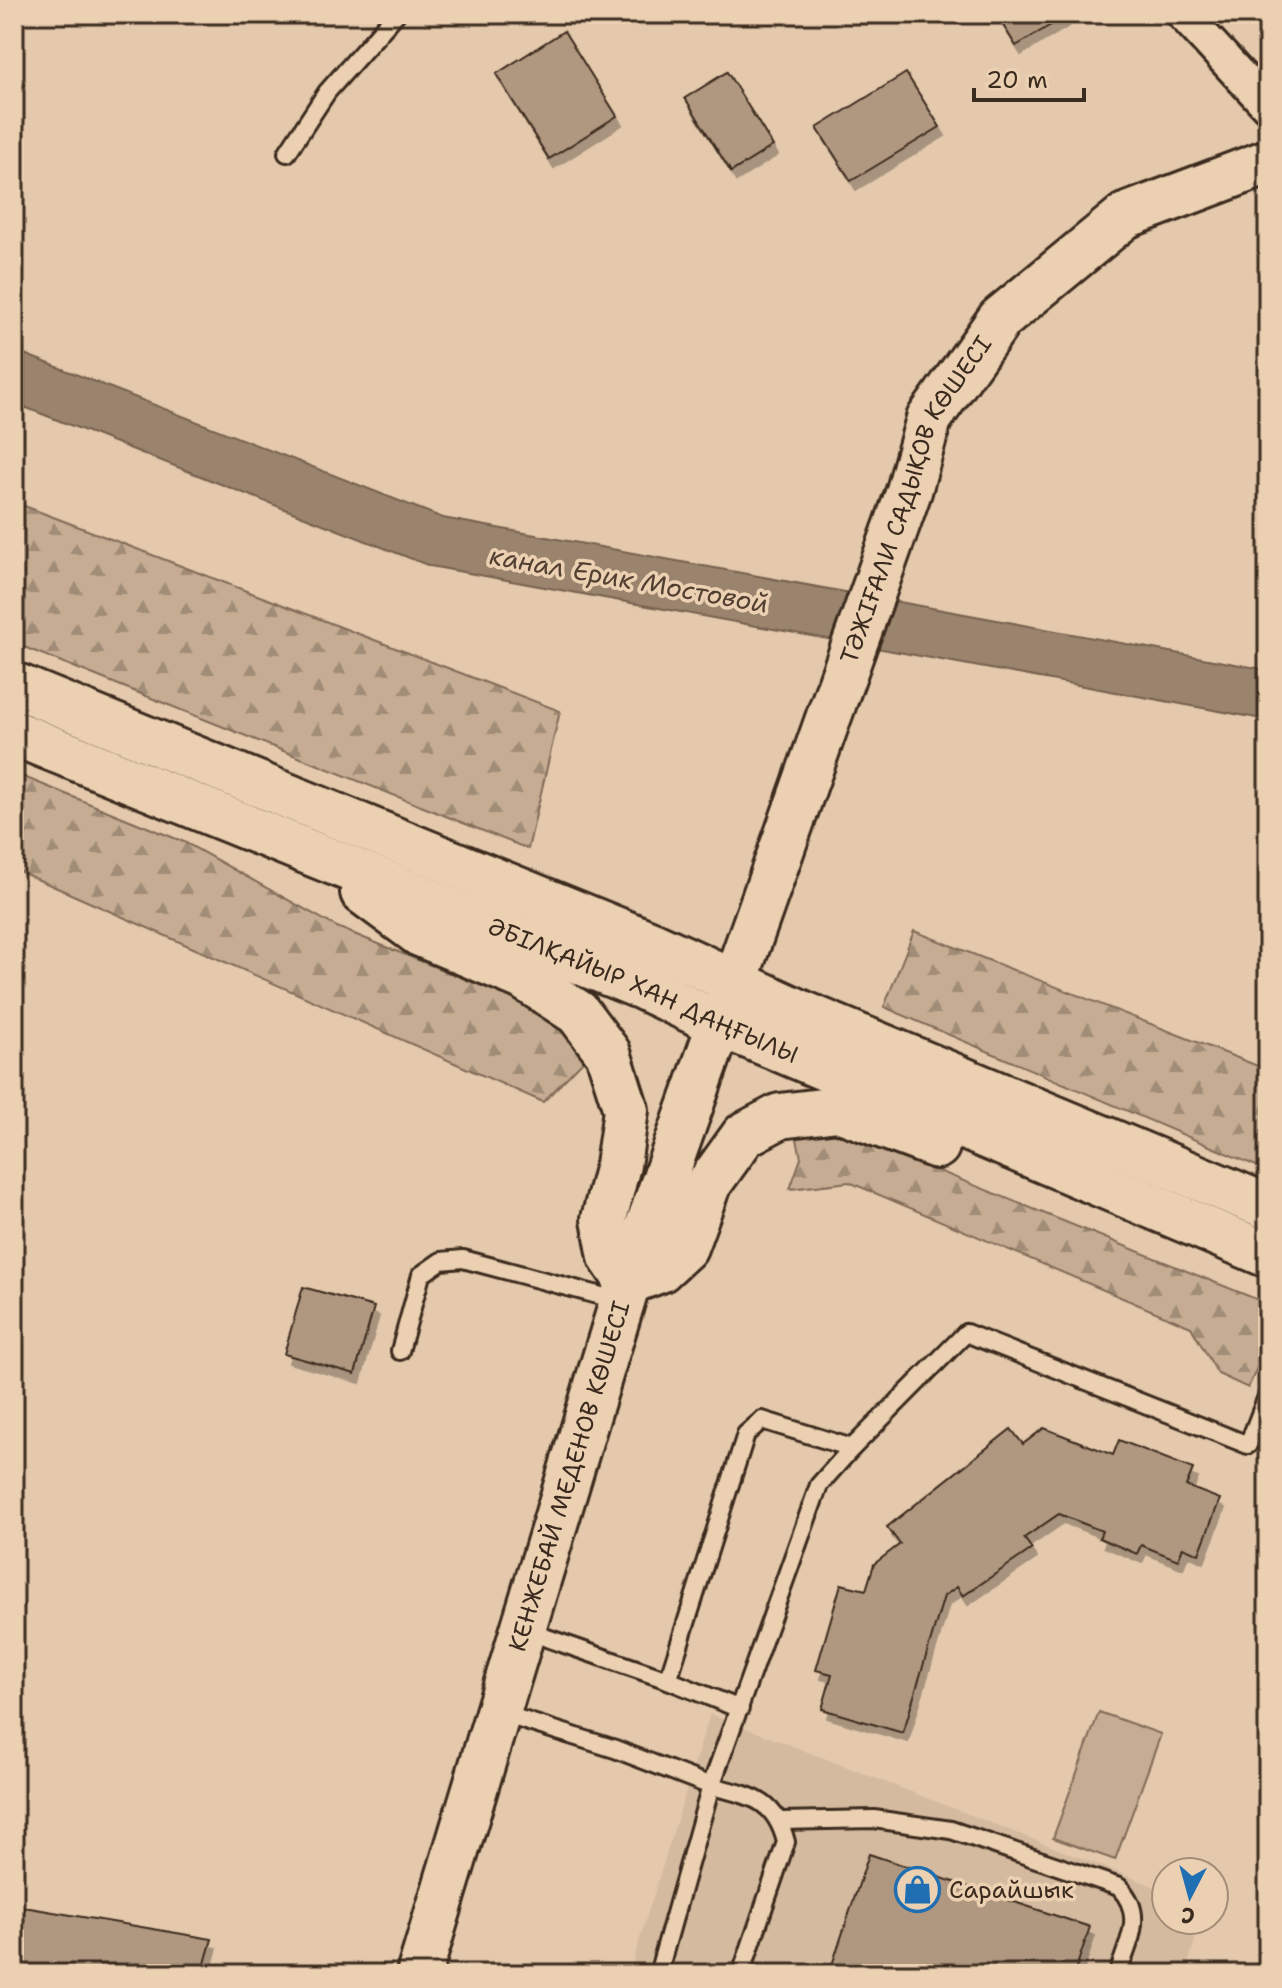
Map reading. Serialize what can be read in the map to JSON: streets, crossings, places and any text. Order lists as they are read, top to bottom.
{
  "streets": {
    "main road": ["ТӘЖІҒАЛИ САДЫҚОВ КӨШЕСІ", "ӘБІЛҚАЙЫР ХАН ДАҢҒЫЛЫ", "КЕНЖЕБАЙ МЕДЕНОВ КӨШЕСІ"]
  },
  "crossings": [
    ["ТӘЖІҒАЛИ САДЫҚОВ КӨШЕСІ", "ӘБІЛҚАЙЫР ХАН ДАҢҒЫЛЫ"],
    ["ТӘЖІҒАЛИ САДЫҚОВ КӨШЕСІ", "КЕНЖЕБАЙ МЕДЕНОВ КӨШЕСІ"],
    ["ӘБІЛҚАЙЫР ХАН ДАҢҒЫЛЫ", "КЕНЖЕБАЙ МЕДЕНОВ КӨШЕСІ"]
  ],
  "water": ["канал Ерик Мостовой"],
  "places": {
    "shop": ["Сарайшык"]
  },
  "scale_bar": "20 m",
  "north": "bottom"
}
